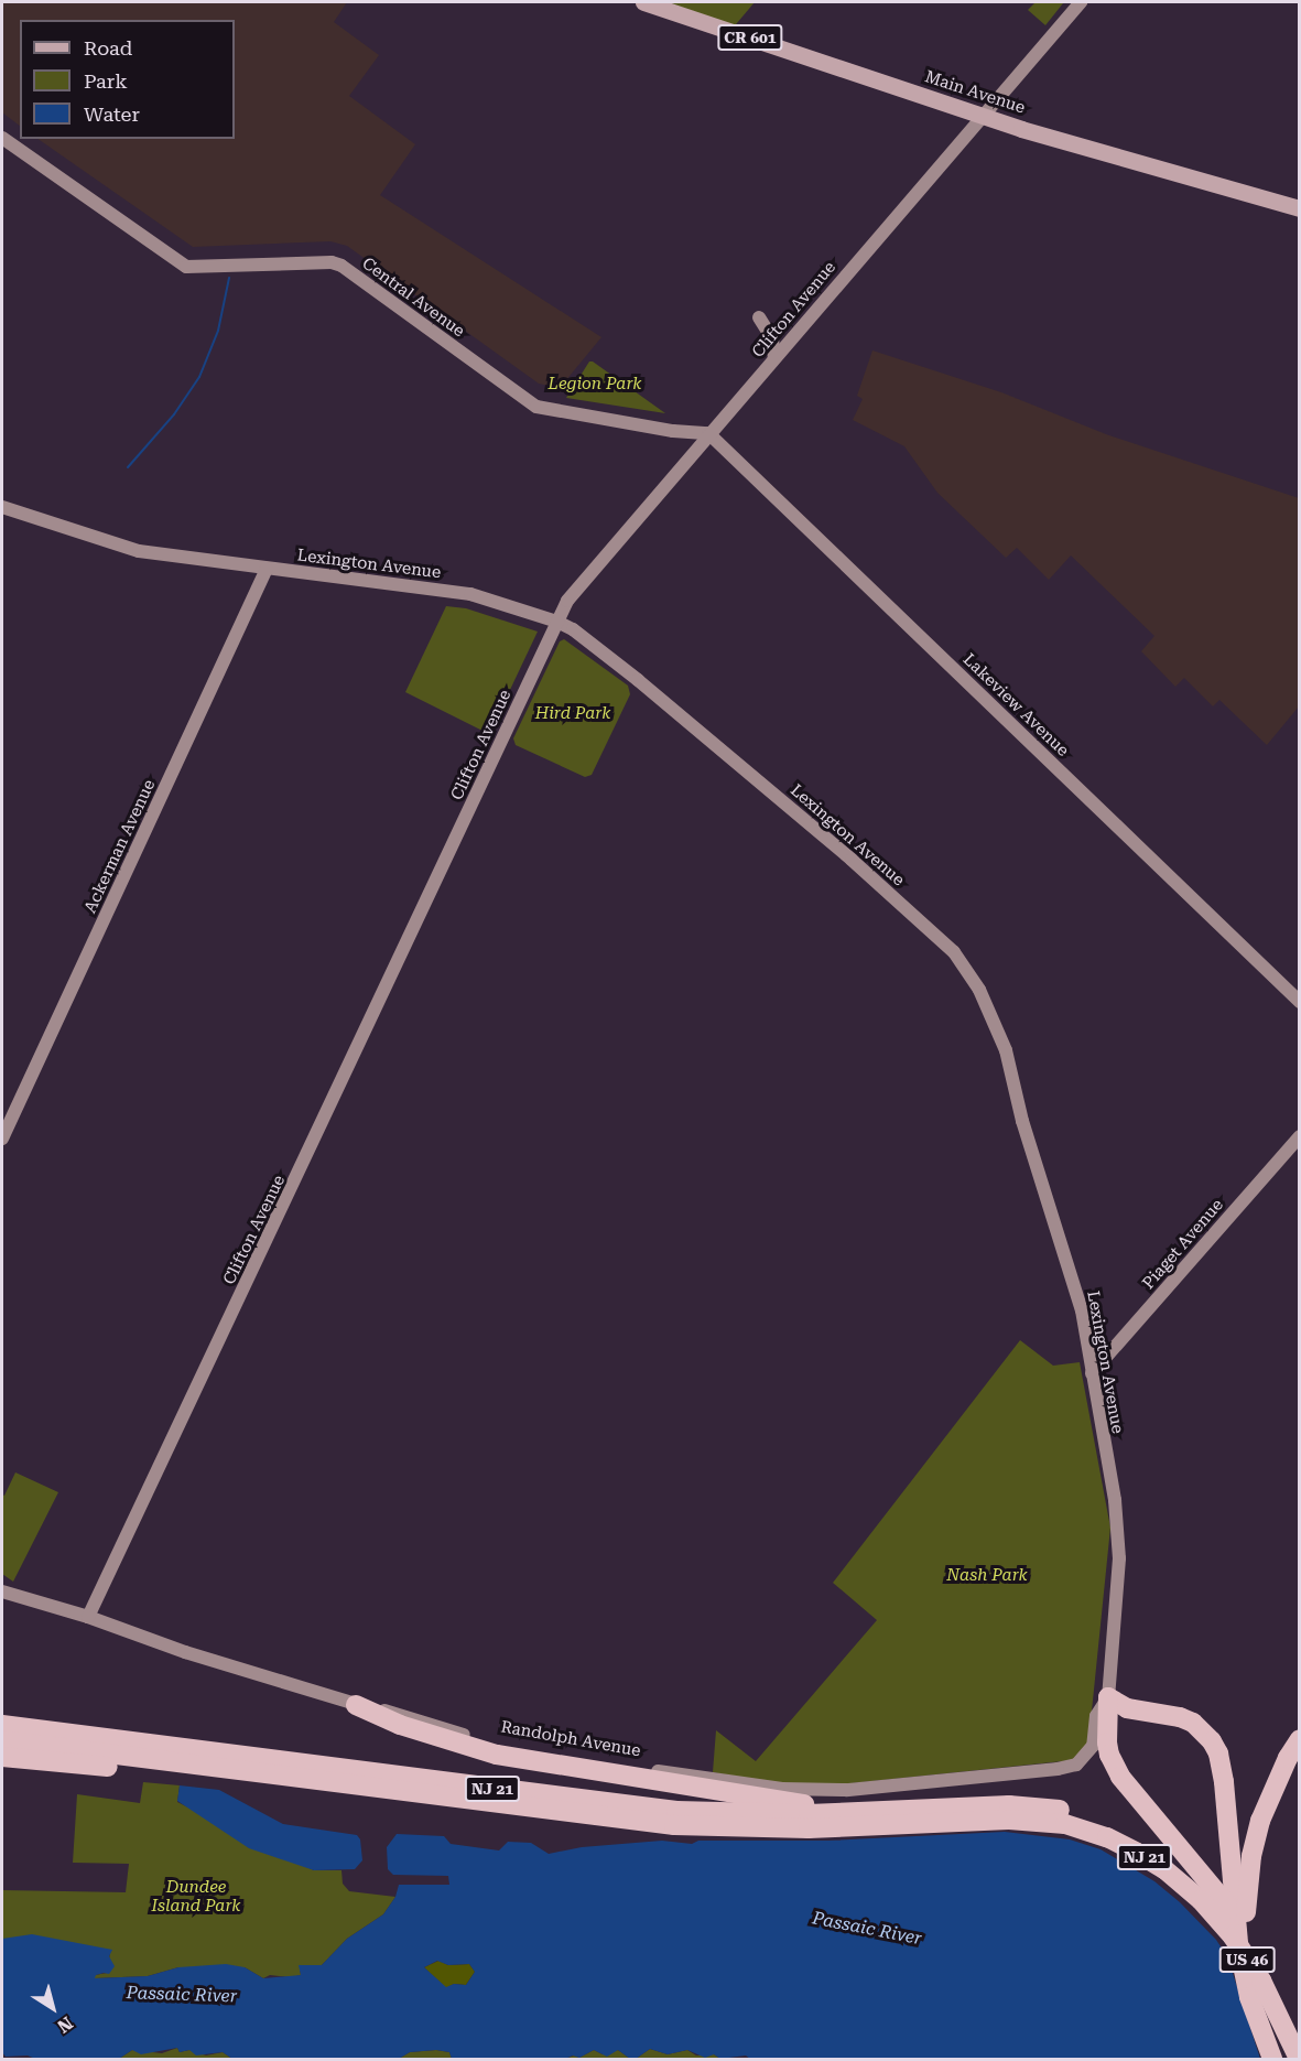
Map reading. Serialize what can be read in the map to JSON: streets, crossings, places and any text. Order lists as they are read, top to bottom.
{
  "streets": {
    "highway": ["NJ 21", "US 46"],
    "main road": [
      "CR 601",
      "Main Avenue",
      "Central Avenue",
      "Clifton Avenue",
      "Lexington Avenue",
      "Lakeview Avenue",
      "Ackerman Avenue",
      "Piaget Avenue",
      "Randolph Avenue"
    ]
  },
  "crossings": [
    ["Main Avenue", "Clifton Avenue"],
    ["Central Avenue", "Clifton Avenue"],
    ["Central Avenue", "Lakeview Avenue"],
    ["Clifton Avenue", "Lexington Avenue"],
    ["Clifton Avenue", "Lakeview Avenue"],
    ["Clifton Avenue", "Randolph Avenue"],
    ["Lexington Avenue", "Ackerman Avenue"],
    ["Lexington Avenue", "Piaget Avenue"],
    ["Lexington Avenue", "Randolph Avenue"]
  ],
  "water": ["Passaic River"],
  "parks": [
    "Legion Park",
    "Hird Park",
    "Nash Park",
    "Dundee Island Park"
  ],
  "legend": ["Road", "Park", "Water"],
  "north": "bottom right"
}
